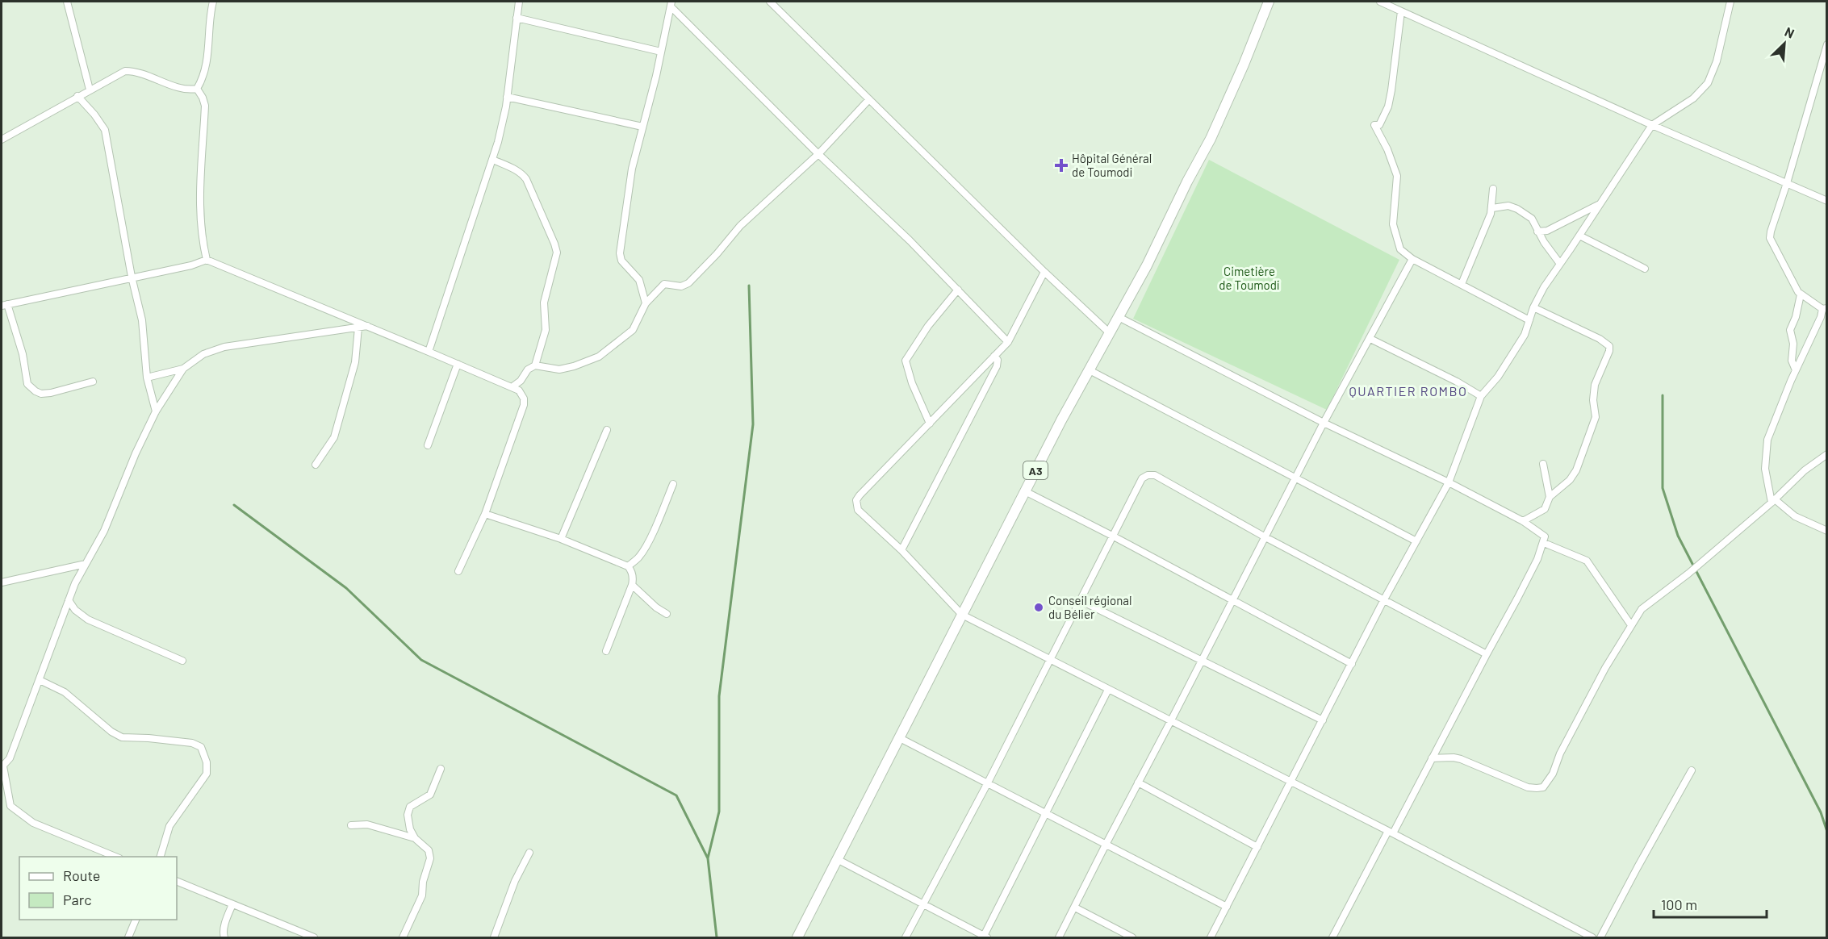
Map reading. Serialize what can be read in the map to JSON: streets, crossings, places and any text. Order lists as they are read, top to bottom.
{
  "streets": {
    "main road": ["A3"]
  },
  "districts": ["QUARTIER ROMBO"],
  "parks": ["Cimetière de Toumodi"],
  "places": {
    "health": ["Hôpital Général de Toumodi"],
    "other": ["Conseil régional du Bélier"]
  },
  "legend": ["Route", "Parc"],
  "scale_bar": "100 m",
  "north": "top right"
}
